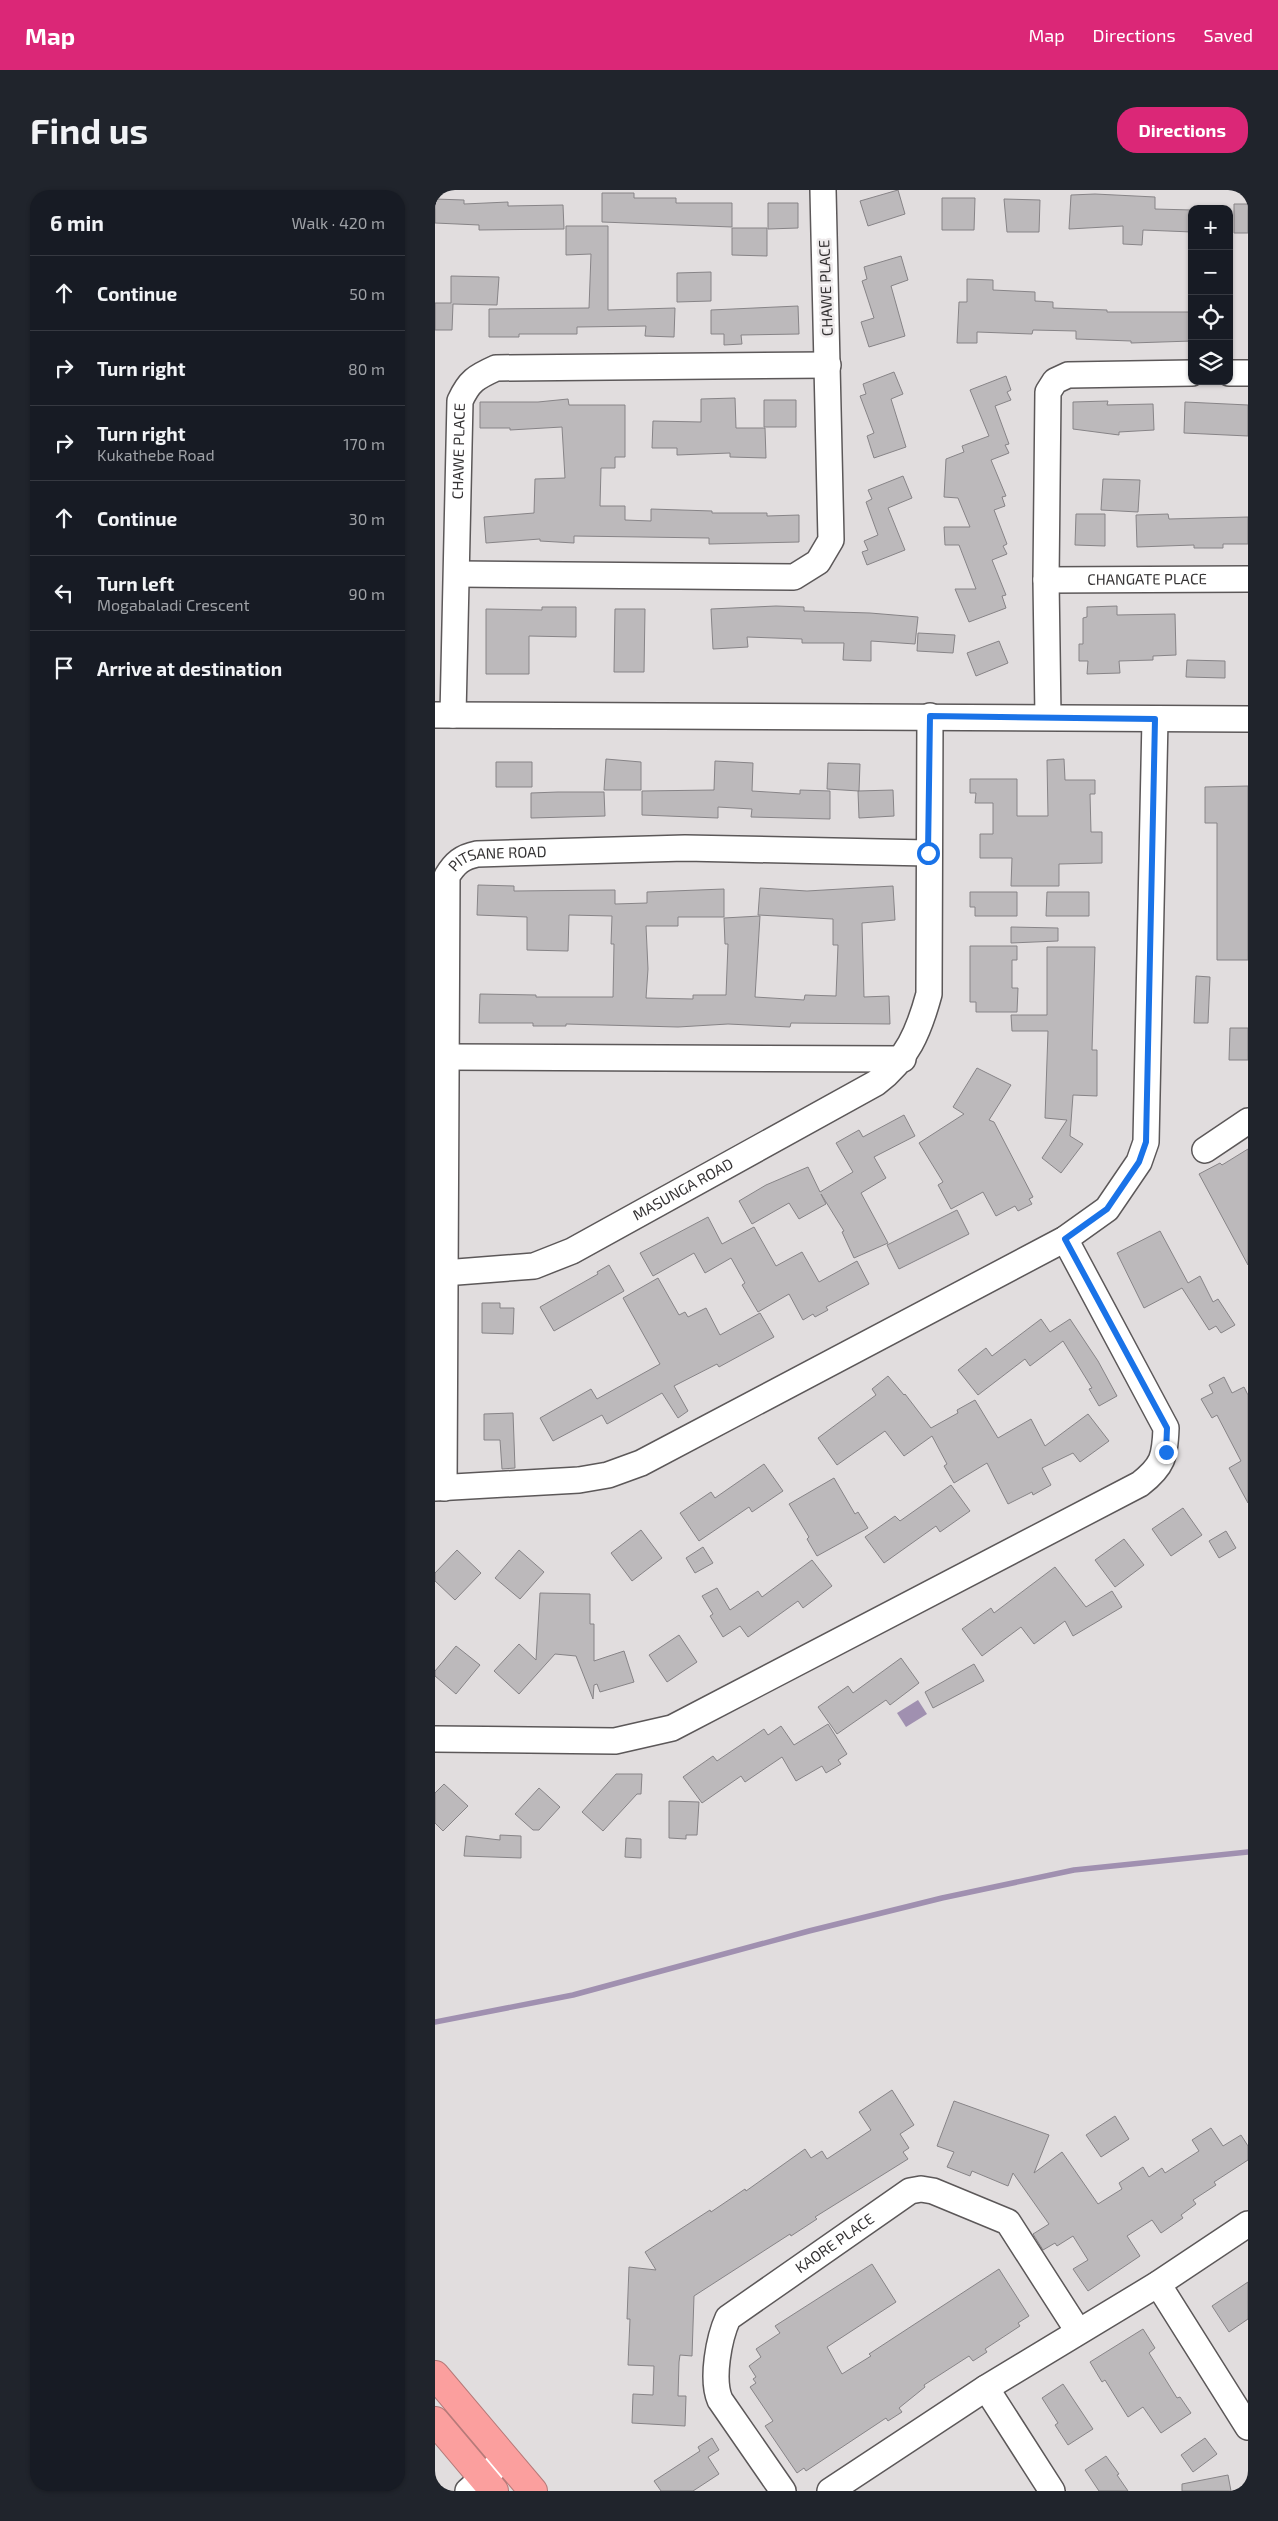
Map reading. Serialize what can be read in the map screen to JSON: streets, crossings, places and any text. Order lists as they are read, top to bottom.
{
  "streets": {
    "street": [
      "CHAWE PLACE",
      "CHANGATE PLACE",
      "PITSANE ROAD",
      "MASUNGA ROAD",
      "KAORE PLACE"
    ]
  },
  "crossings": [
    ["PITSANE ROAD", "MASUNGA ROAD"]
  ],
  "page": {
    "header": "Map",
    "nav": ["Map", "Directions", "Saved"],
    "buttons": "Directions",
    "title": "Find us",
    "heading": ["6 min", "Walk · 420 m"],
    "map_buttons": ["+", "−"],
    "list": [
      ["Continue", "50 m"],
      ["Turn right", "80 m"],
      ["Turn right", "Kukathebe Road", "170 m"],
      ["Continue", "30 m"],
      ["Turn left", "Mogabaladi Crescent", "90 m"],
      "Arrive at destination"
    ]
  }
}
